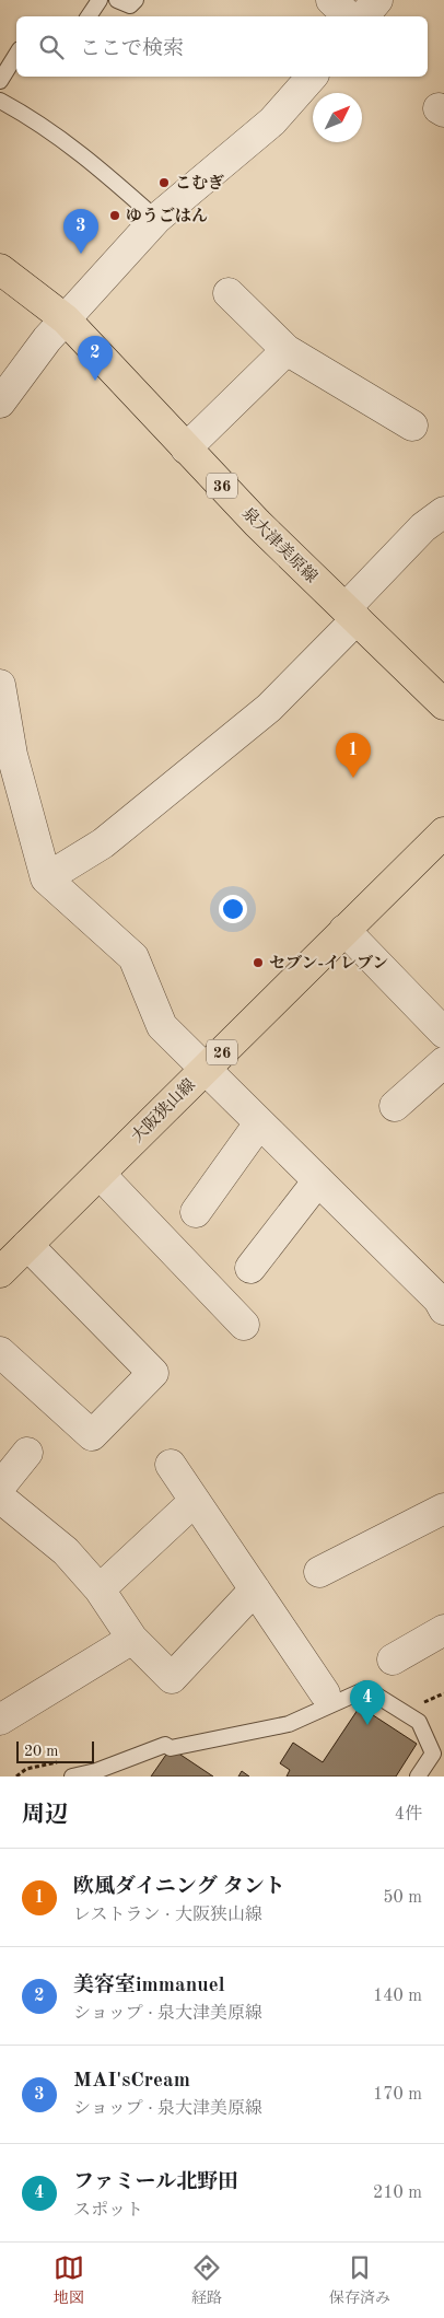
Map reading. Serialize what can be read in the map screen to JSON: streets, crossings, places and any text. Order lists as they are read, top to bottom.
{
  "streets": {
    "main road": [
      "36",
      "泉大津美原線",
      "26",
      "大阪狭山線"
    ]
  },
  "places": ["こむぎ", "ゆうごはん", "セブン-イレブン"],
  "scale_bar": "20 m",
  "north": "top right",
  "page": {
    "search": "ここで検索",
    "pins": [
      "3",
      "2",
      "1",
      "4"
    ],
    "scale": "20 m",
    "heading": ["周辺", "4件"],
    "list": [
      {
        "mark": "1",
        "name": "欧風ダイニング タント",
        "note": "レストラン · 大阪狭山線",
        "value": "50 m"
      },
      {
        "mark": "2",
        "name": "美容室immanuel",
        "note": "ショップ · 泉大津美原線",
        "value": "140 m"
      },
      {
        "mark": "3",
        "name": "MAI'sCream",
        "note": "ショップ · 泉大津美原線",
        "value": "170 m"
      },
      {
        "mark": "4",
        "name": "ファミール北野田",
        "note": "スポット",
        "value": "210 m"
      }
    ],
    "nav": ["地図", "経路", "保存済み"]
  }
}
